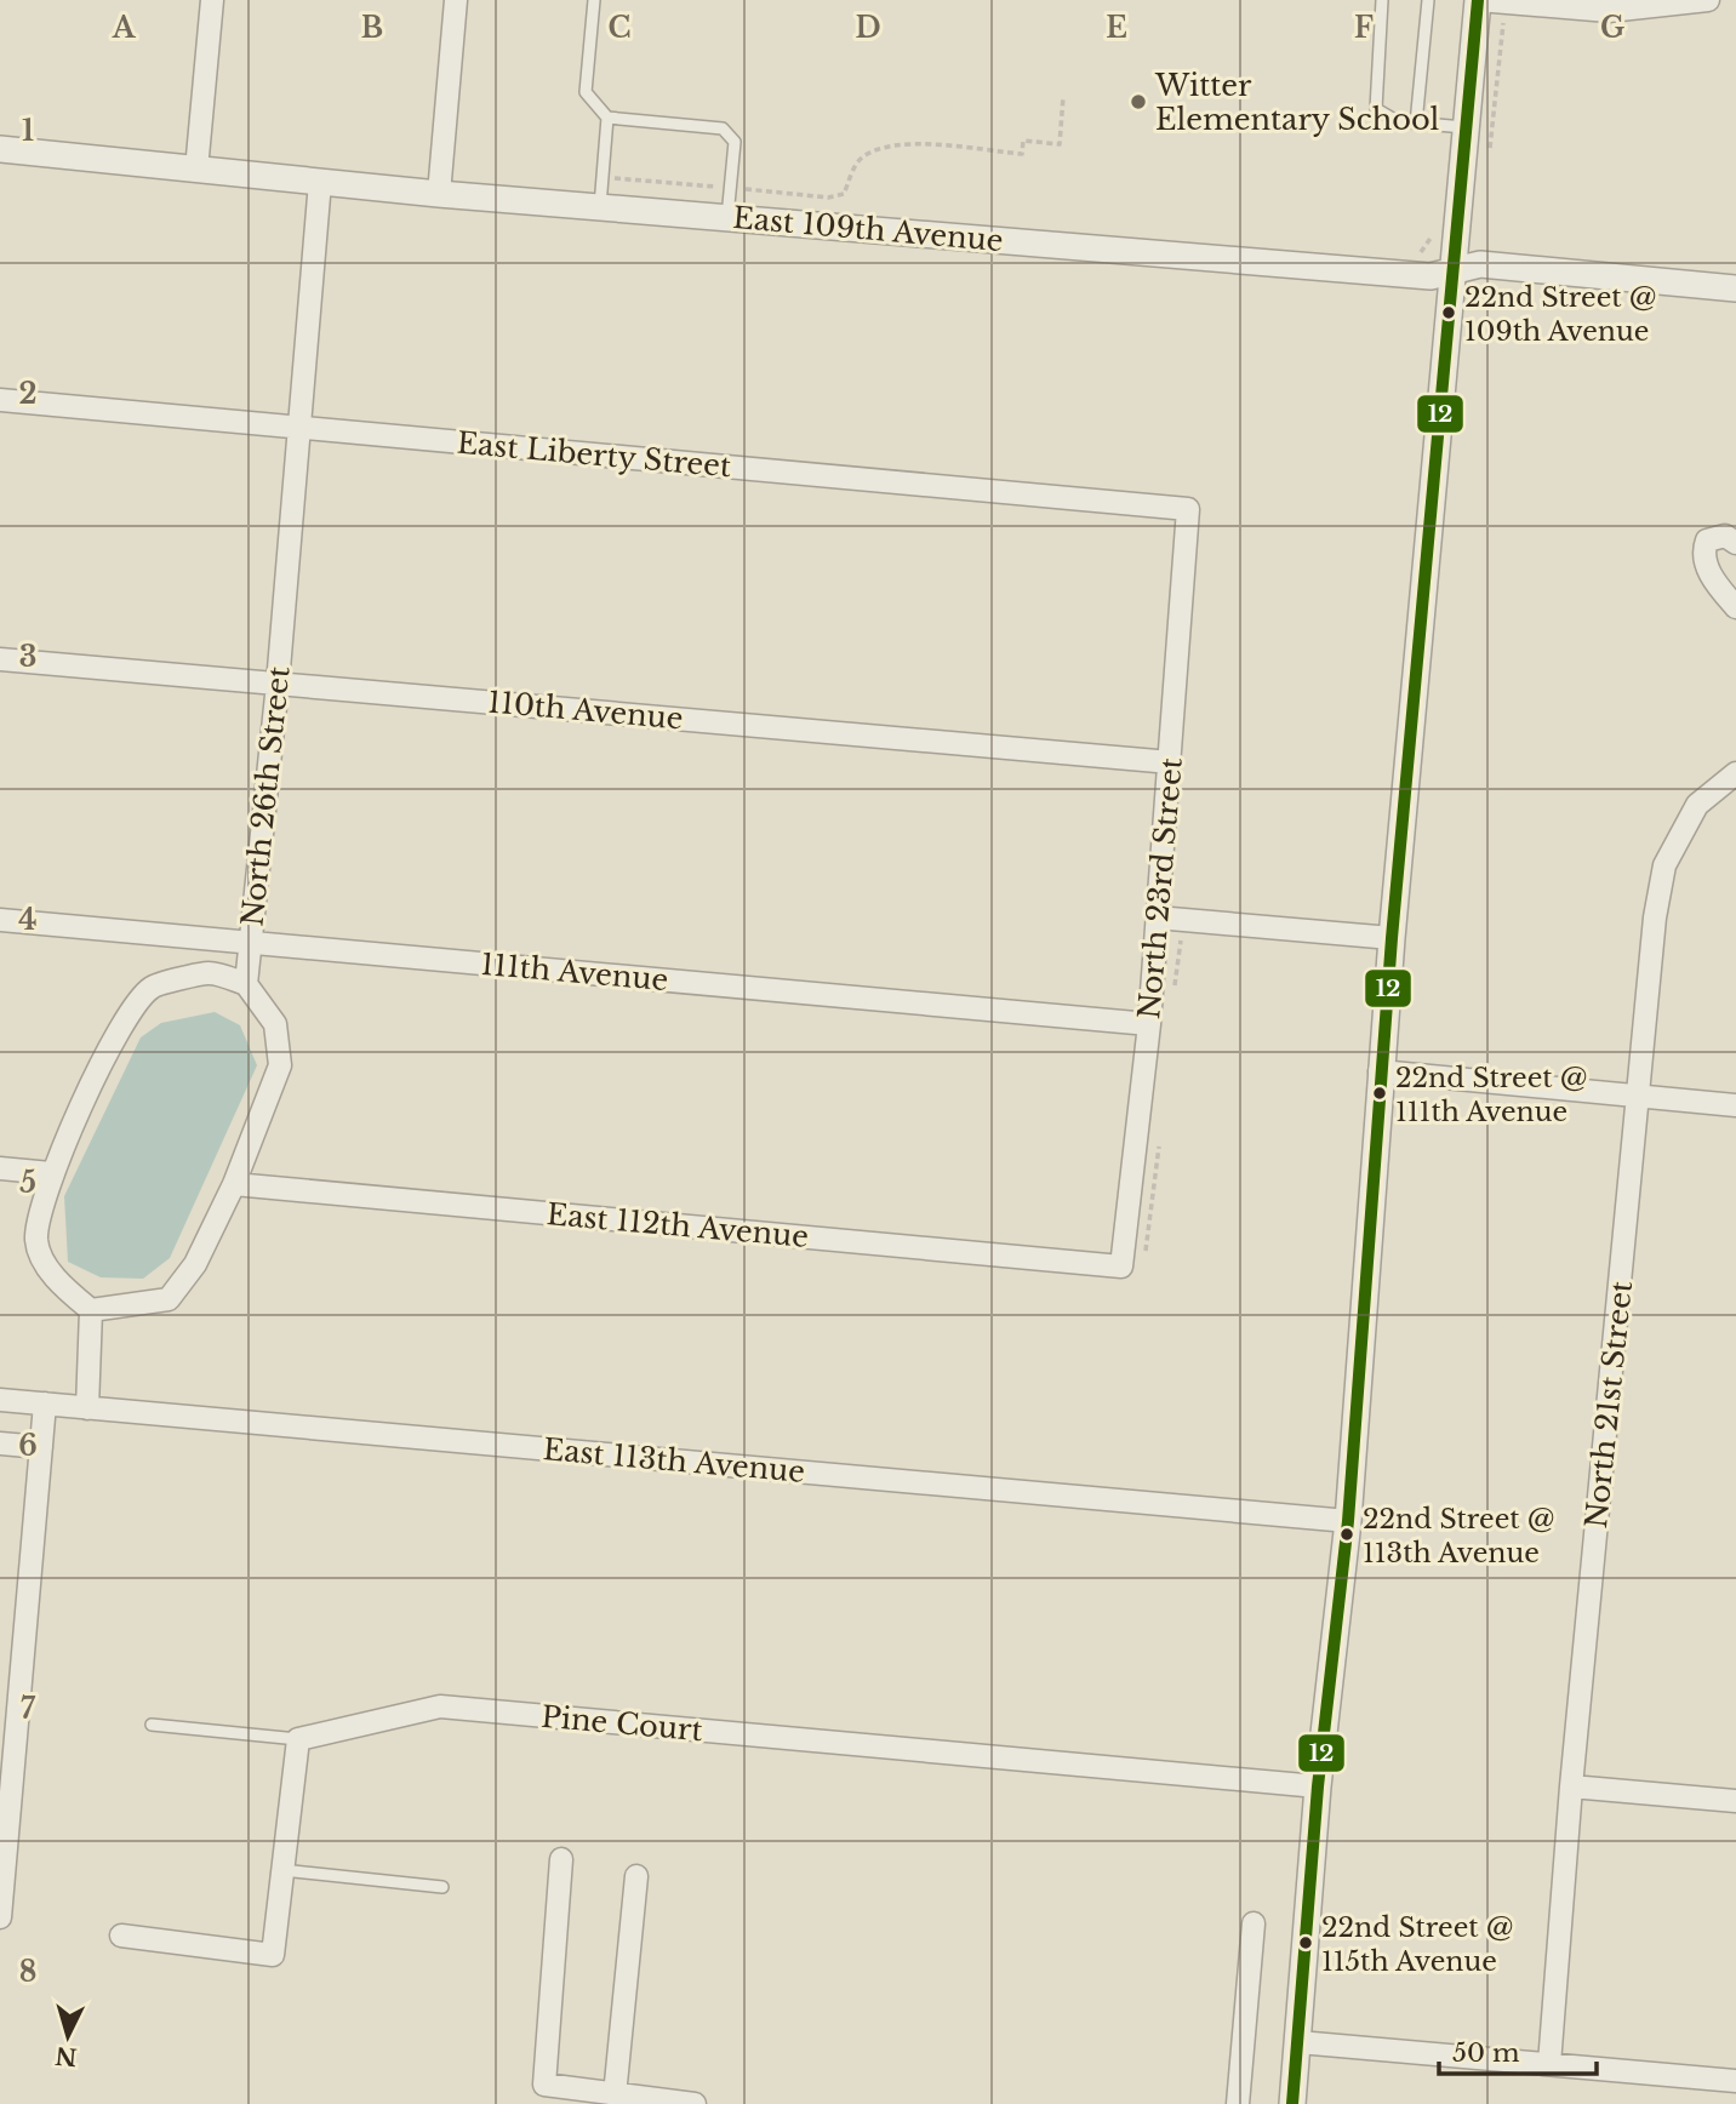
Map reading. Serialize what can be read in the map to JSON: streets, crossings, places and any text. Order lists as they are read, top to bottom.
{
  "streets": {
    "street": [
      "East 109th Avenue",
      "East Liberty Street",
      "110th Avenue",
      "North 26th Street",
      "North 23rd Street",
      "111th Avenue",
      "East 112th Avenue",
      "North 21st Street",
      "East 113th Avenue",
      "Pine Court"
    ]
  },
  "crossings": [
    ["East 109th Avenue", "North 26th Street"],
    ["East Liberty Street", "North 26th Street"],
    ["East Liberty Street", "North 23rd Street"],
    ["110th Avenue", "North 26th Street"],
    ["110th Avenue", "North 23rd Street"],
    ["North 26th Street", "111th Avenue"],
    ["North 23rd Street", "111th Avenue"],
    ["North 23rd Street", "East 112th Avenue"]
  ],
  "places": [
    "Witter Elementary School",
    "22nd Street @ 109th Avenue",
    "22nd Street @ 111th Avenue",
    "22nd Street @ 113th Avenue",
    "22nd Street @ 115th Avenue"
  ],
  "lines": ["transit line 12"],
  "scale_bar": "50 m",
  "north": "bottom",
  "grid": {
    "columns": [
      "A",
      "B",
      "C",
      "D",
      "E",
      "F",
      "G"
    ],
    "rows": [
      "1",
      "2",
      "3",
      "4",
      "5",
      "6",
      "7",
      "8"
    ]
  }
}
